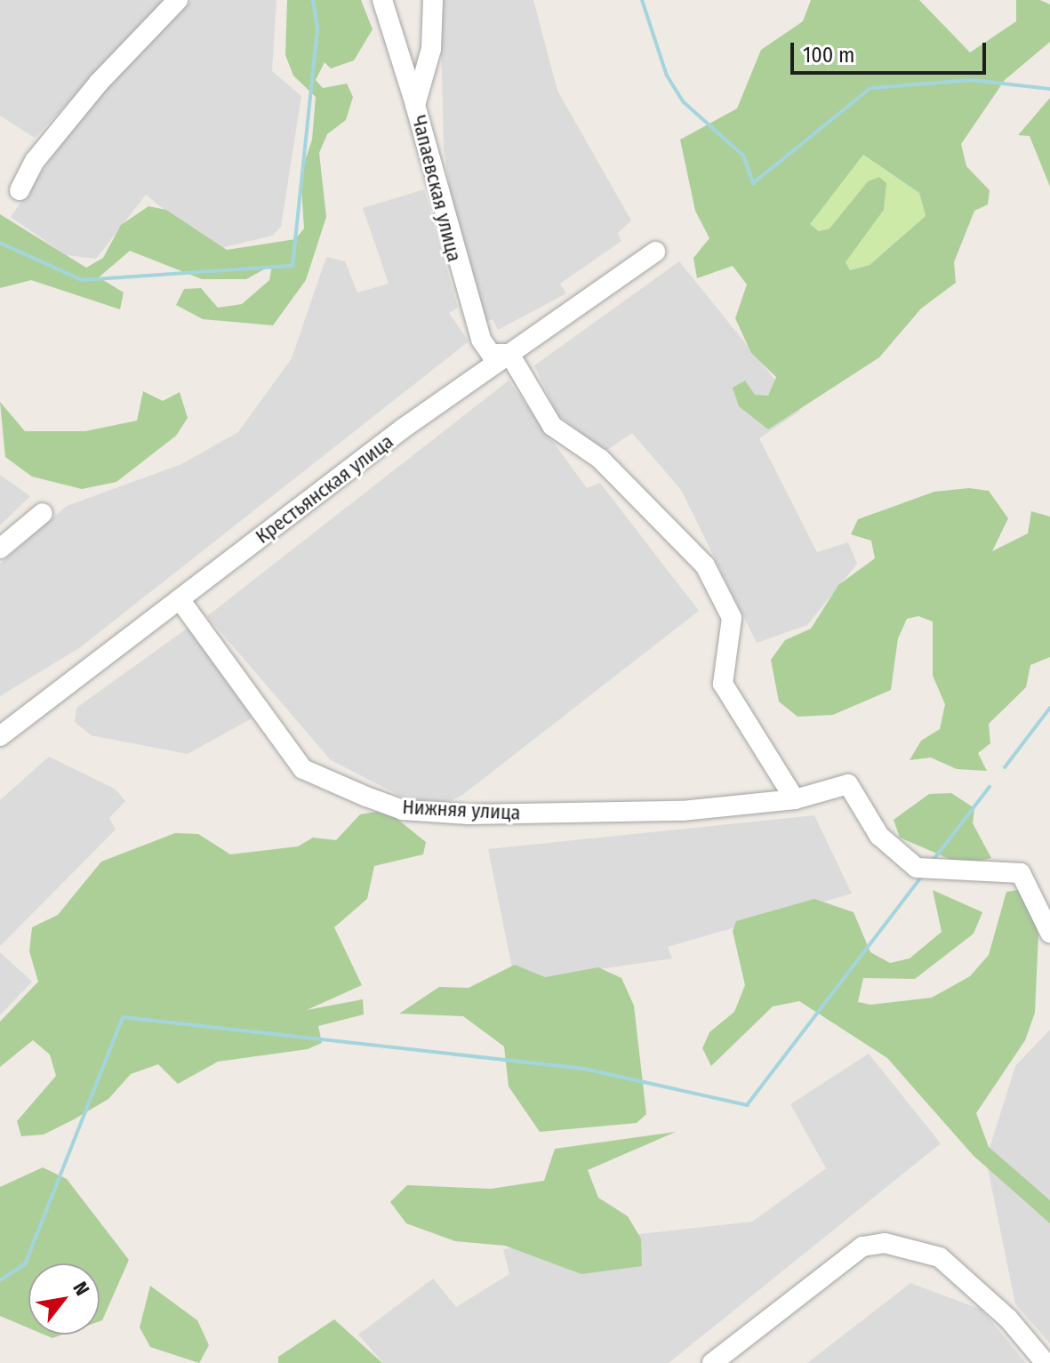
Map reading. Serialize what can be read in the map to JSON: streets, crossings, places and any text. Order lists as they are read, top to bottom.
{
  "streets": {
    "street": ["Чапаевская улица", "Крестьянская улица", "Нижняя улица"]
  },
  "crossings": [
    ["Чапаевская улица", "Крестьянская улица"],
    ["Крестьянская улица", "Нижняя улица"]
  ],
  "scale_bar": "100 m",
  "north": "top right"
}
